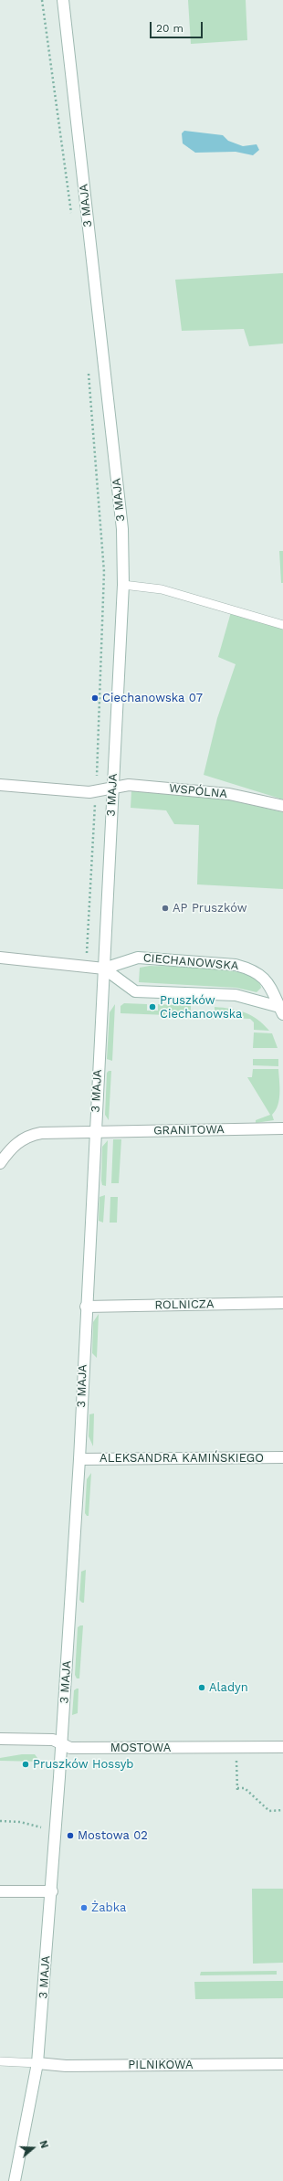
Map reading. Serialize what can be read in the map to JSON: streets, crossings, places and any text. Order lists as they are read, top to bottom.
{
  "streets": {
    "street": [
      "3 MAJA",
      "WSPÓLNA",
      "CIECHANOWSKA",
      "GRANITOWA",
      "ROLNICZA",
      "ALEKSANDRA KAMIŃSKIEGO",
      "MOSTOWA",
      "PILNIKOWA"
    ]
  },
  "crossings": [
    ["3 MAJA", "WSPÓLNA"],
    ["3 MAJA", "CIECHANOWSKA"],
    ["3 MAJA", "GRANITOWA"],
    ["3 MAJA", "ROLNICZA"],
    ["3 MAJA", "ALEKSANDRA KAMIŃSKIEGO"],
    ["3 MAJA", "MOSTOWA"],
    ["3 MAJA", "PILNIKOWA"]
  ],
  "places": [
    "Ciechanowska 07",
    "AP Pruszków",
    "Pruszków Ciechanowska",
    "Aladyn",
    "Pruszków Hossyb",
    "Mostowa 02",
    "Żabka"
  ],
  "scale_bar": "20 m",
  "north": "right"
}
